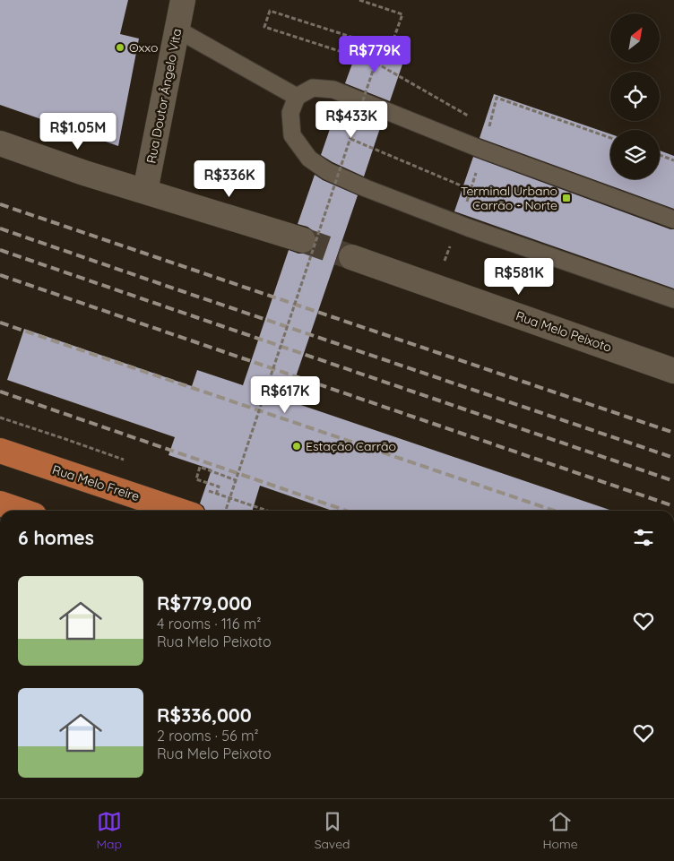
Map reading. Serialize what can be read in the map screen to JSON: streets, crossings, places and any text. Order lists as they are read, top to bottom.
{
  "streets": {
    "highway": ["Rua Melo Freire"],
    "main road": ["Rua Doutor Ângelo Vita", "Rua Melo Peixoto"]
  },
  "places": {
    "other": ["Oxxo", "Estação Carrão"],
    "transit": ["Terminal Urbano Carrão - Norte"]
  },
  "north": "top right",
  "page": {
    "price": [
      "R$779K",
      "R$433K",
      "R$1.05M",
      "R$336K",
      "R$581K",
      "R$617K"
    ],
    "heading": "6 homes",
    "list": [
      {
        "name": "R$779,000",
        "note": "4 rooms · 116 m² · Rua Melo Peixoto"
      },
      {
        "name": "R$336,000",
        "note": "2 rooms · 56 m² · Rua Melo Peixoto"
      }
    ],
    "tabs": ["Map", "Saved", "Home"]
  }
}
